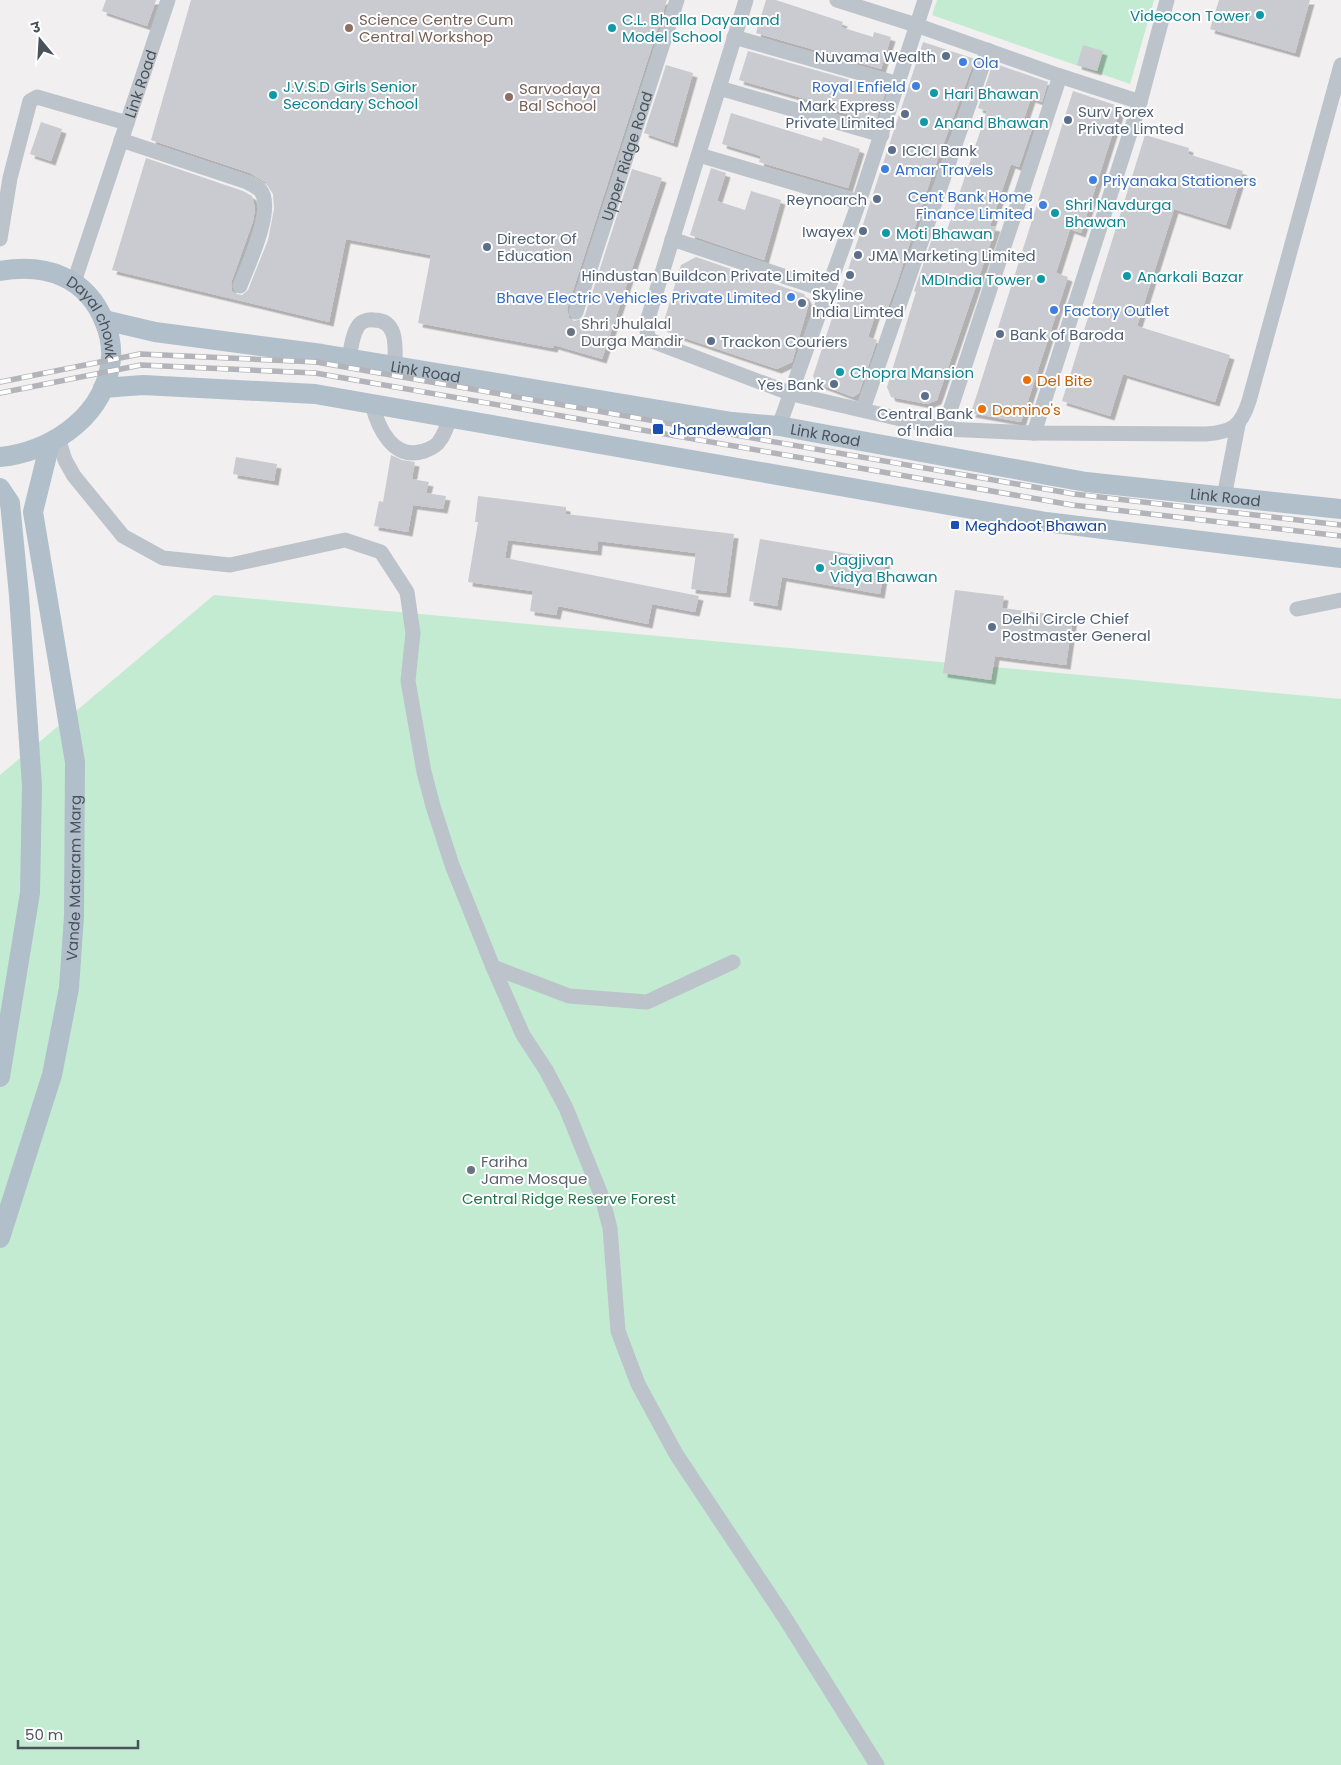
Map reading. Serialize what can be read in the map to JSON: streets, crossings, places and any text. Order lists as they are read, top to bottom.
{
  "streets": {
    "main road": ["Link Road", "Dayal chowk", "Vande Mataram Marg"],
    "street": ["Upper Ridge Road"]
  },
  "crossings": [
    ["Link Road", "Dayal chowk"],
    ["Dayal chowk", "Vande Mataram Marg"]
  ],
  "parks": ["Central Ridge Reserve Forest"],
  "places": {
    "other": [
      "Videocon Tower",
      "Science Centre Cum Central Workshop",
      "C.L. Bhalla Dayanand Model School",
      "Nuvama Wealth",
      "Ola",
      "Royal Enfield",
      "Hari Bhawan",
      "J.V.S.D Girls Senior Secondary School",
      "Sarvodaya Bal School",
      "Mark Express Private Limited",
      "Surv Forex Private Limted",
      "Anand Bhawan",
      "ICICI Bank",
      "Amar Travels",
      "Priyanaka Stationers",
      "Reynoarch",
      "Cent Bank Home Finance Limited",
      "Shri Navdurga Bhawan",
      "Iwayex",
      "Moti Bhawan",
      "Director Of Education",
      "JMA Marketing Limited",
      "Hindustan Buildcon Private Limited",
      "Anarkali Bazar",
      "MDIndia Tower",
      "Bhave Electric Vehicles Private Limited",
      "Skyline India Limted",
      "Factory Outlet",
      "Shri Jhulalal Durga Mandir",
      "Bank of Baroda",
      "Trackon Couriers",
      "Chopra Mansion",
      "Del Bite",
      "Yes Bank",
      "Central Bank of India",
      "Domino's",
      "Jagjivan Vidya Bhawan",
      "Delhi Circle Chief Postmaster General",
      "Fariha Jame Mosque"
    ],
    "transit": ["Jhandewalan", "Meghdoot Bhawan"]
  },
  "scale_bar": "50 m",
  "north": "top"
}
